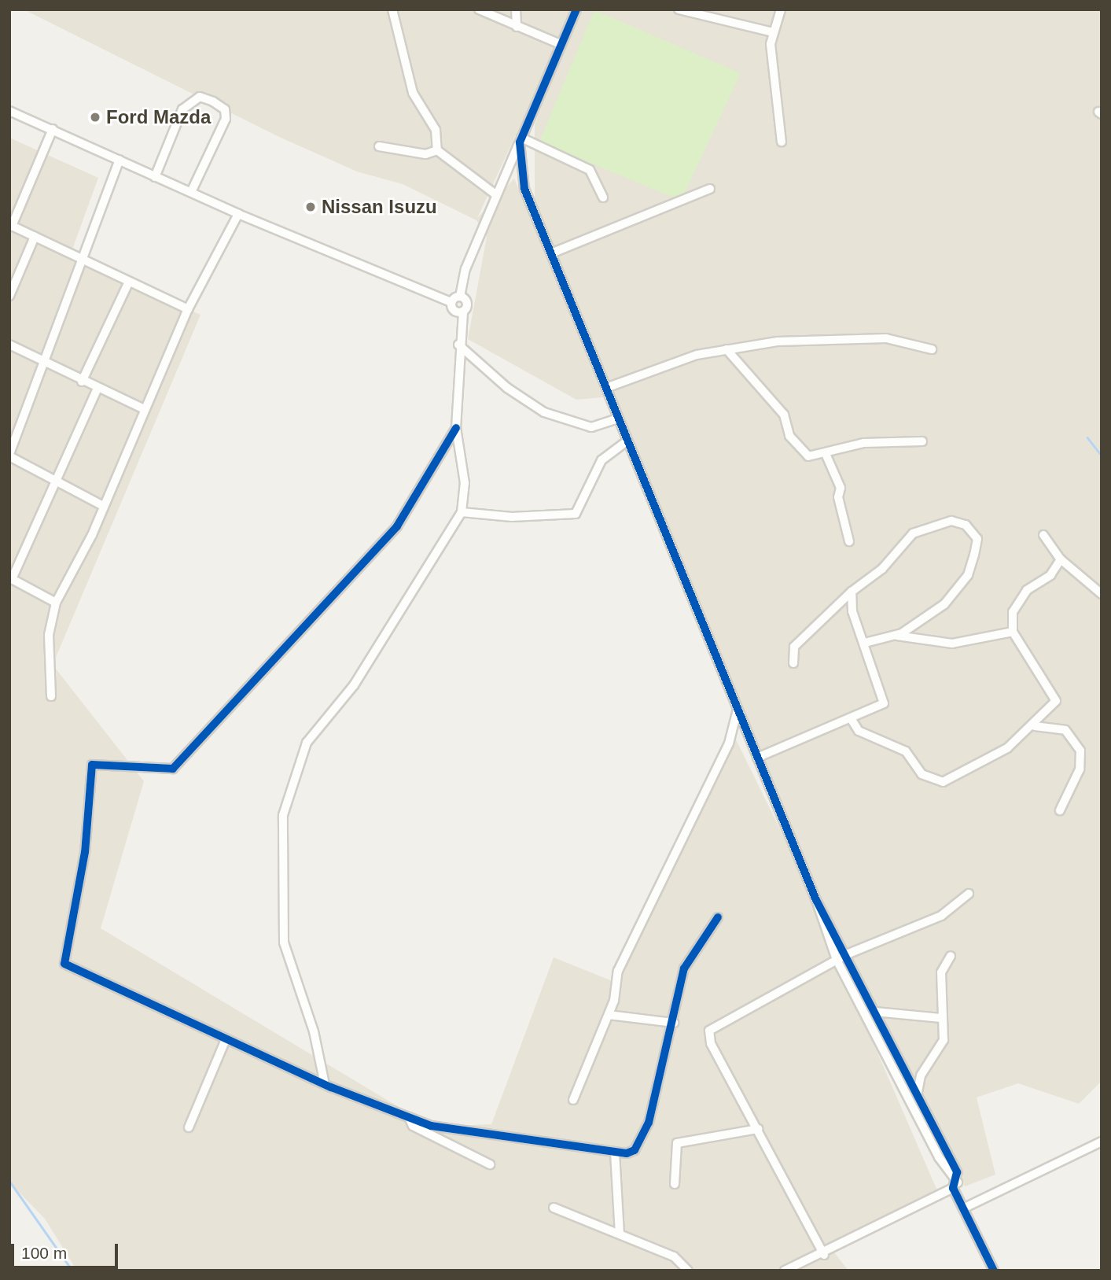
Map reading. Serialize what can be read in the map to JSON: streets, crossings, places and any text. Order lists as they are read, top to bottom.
{
  "places": ["Ford Mazda", "Nissan Isuzu"],
  "scale_bar": "100 m"
}
